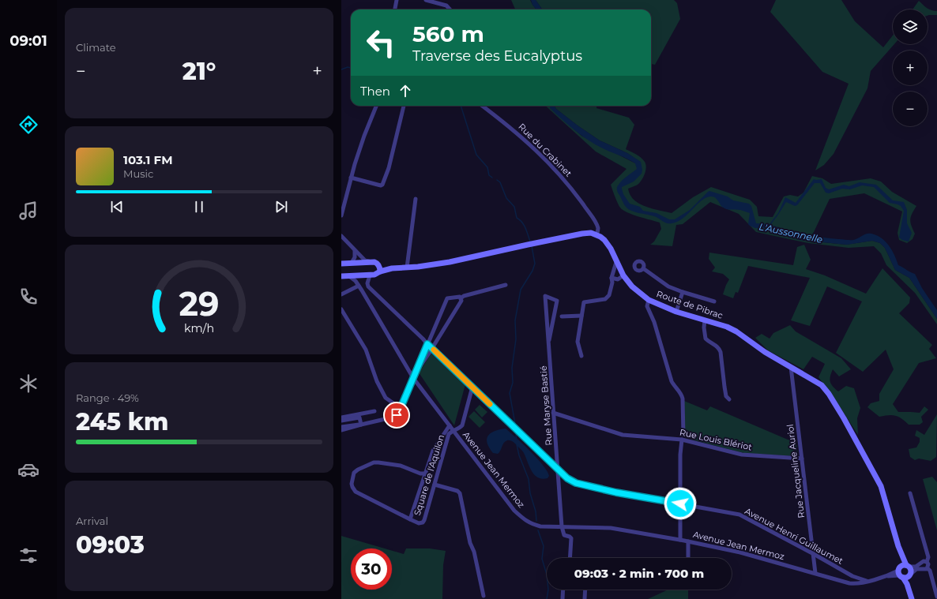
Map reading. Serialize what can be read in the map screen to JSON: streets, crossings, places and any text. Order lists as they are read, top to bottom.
{
  "streets": {
    "main road": ["Route de Pibrac"],
    "street": [
      "Rue du Crabinet",
      "Rue Maryse Bastié",
      "Rue Louis Blériot",
      "Avenue Jean Mermoz",
      "Rue Jacqueline Auriol",
      "Square de l'Aquilon",
      "Avenue Henri Guillaumet"
    ]
  },
  "crossings": [
    ["Rue du Crabinet", "Route de Pibrac"],
    ["Route de Pibrac", "Avenue Jean Mermoz"],
    ["Route de Pibrac", "Rue Jacqueline Auriol"],
    ["Rue Maryse Bastié", "Rue Louis Blériot"],
    ["Rue Maryse Bastié", "Avenue Jean Mermoz"],
    ["Rue Maryse Bastié", "Avenue Henri Guillaumet"],
    ["Rue Louis Blériot", "Rue Jacqueline Auriol"],
    ["Avenue Jean Mermoz", "Rue Jacqueline Auriol"],
    ["Avenue Jean Mermoz", "Square de l'Aquilon"],
    ["Avenue Jean Mermoz", "Avenue Henri Guillaumet"],
    ["Rue Jacqueline Auriol", "Avenue Henri Guillaumet"],
    ["Square de l'Aquilon", "Avenue Henri Guillaumet"]
  ],
  "water": ["L'Aussonnelle"],
  "page": {
    "tabs": "09:01",
    "tile": [
      "Climate",
      ["Range · 49%", "245 km"],
      ["Arrival", "09:03"]
    ],
    "map_buttons": ["+", "−"],
    "turn": ["560 m", "Traverse des Eucalyptus"],
    "heat": ["−", "21°", "+"],
    "then": "Then",
    "song": ["103.1 FM", "Music"],
    "limit": "30",
    "trip": "09:03 · 2 min · 700 m",
    "gauge": ["29", "km/h"]
  }
}
